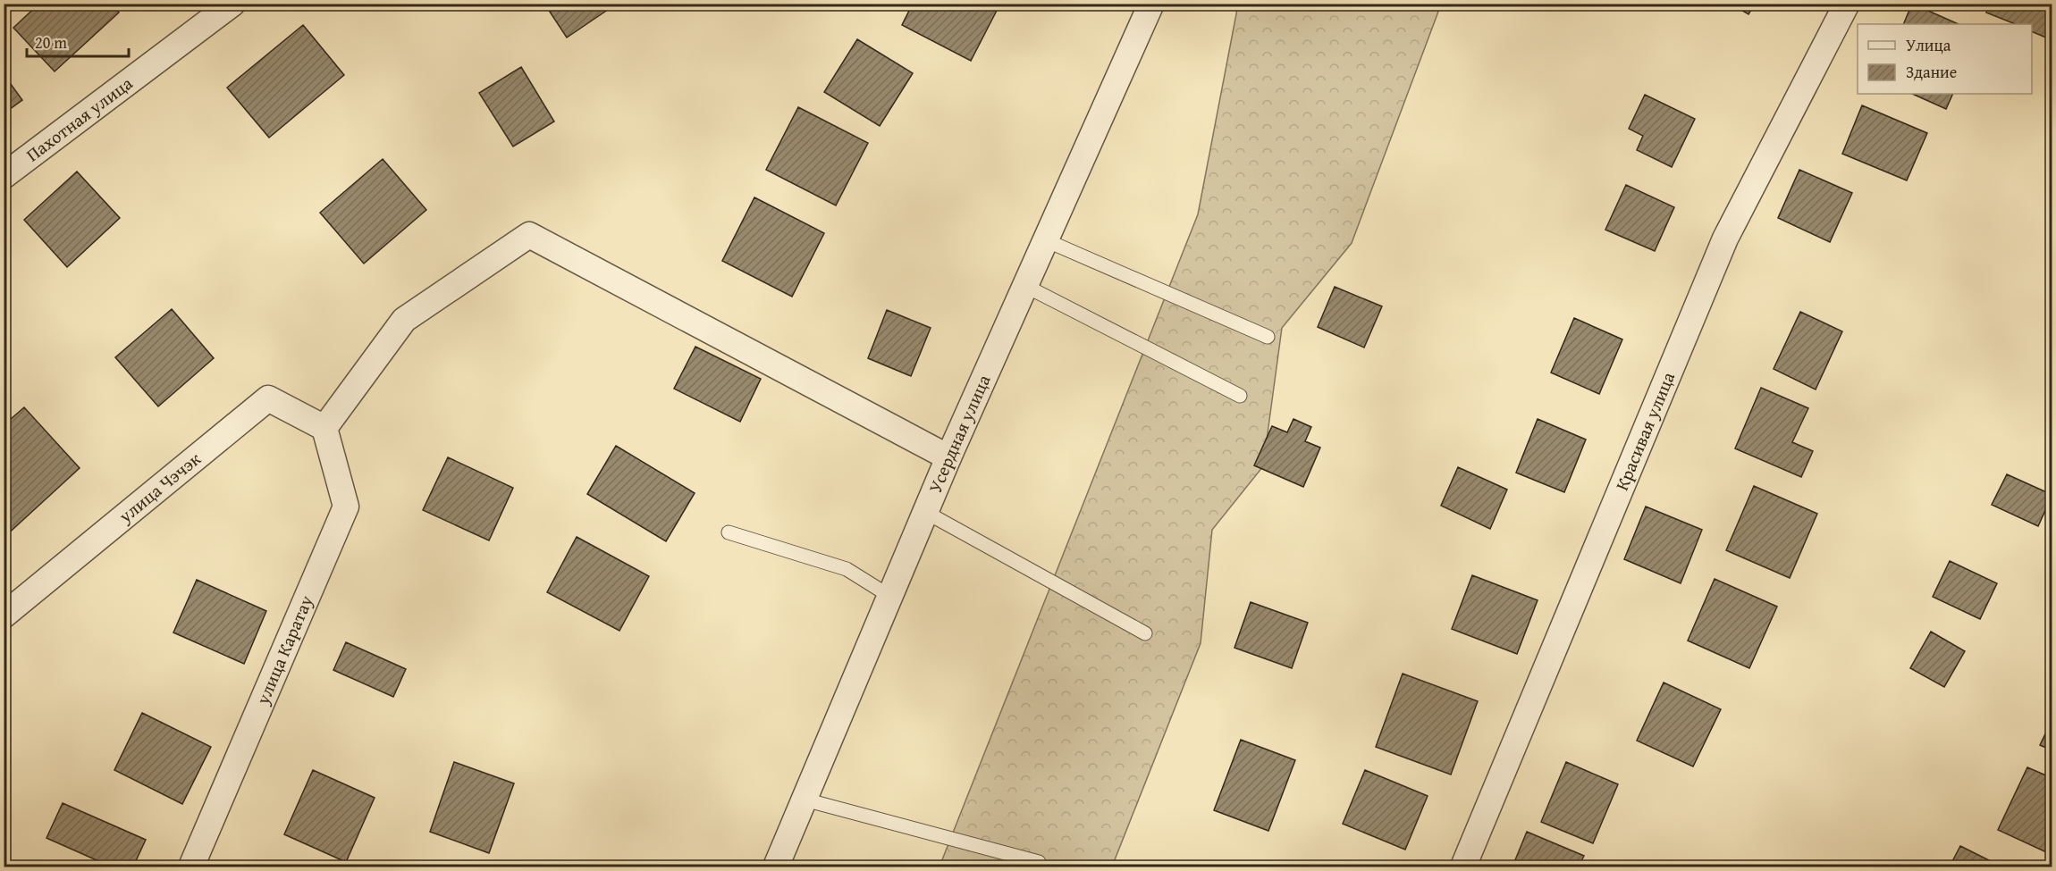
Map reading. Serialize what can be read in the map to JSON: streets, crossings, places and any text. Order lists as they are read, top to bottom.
{
  "streets": {
    "street": [
      "Пахотная улица",
      "Красивая улица",
      "Усердная улица",
      "улица Чэчэк",
      "улица Каратау"
    ]
  },
  "crossings": [
    ["улица Чэчэк", "улица Каратау"]
  ],
  "legend": ["Улица", "Здание"],
  "scale_bar": "20 m"
}
